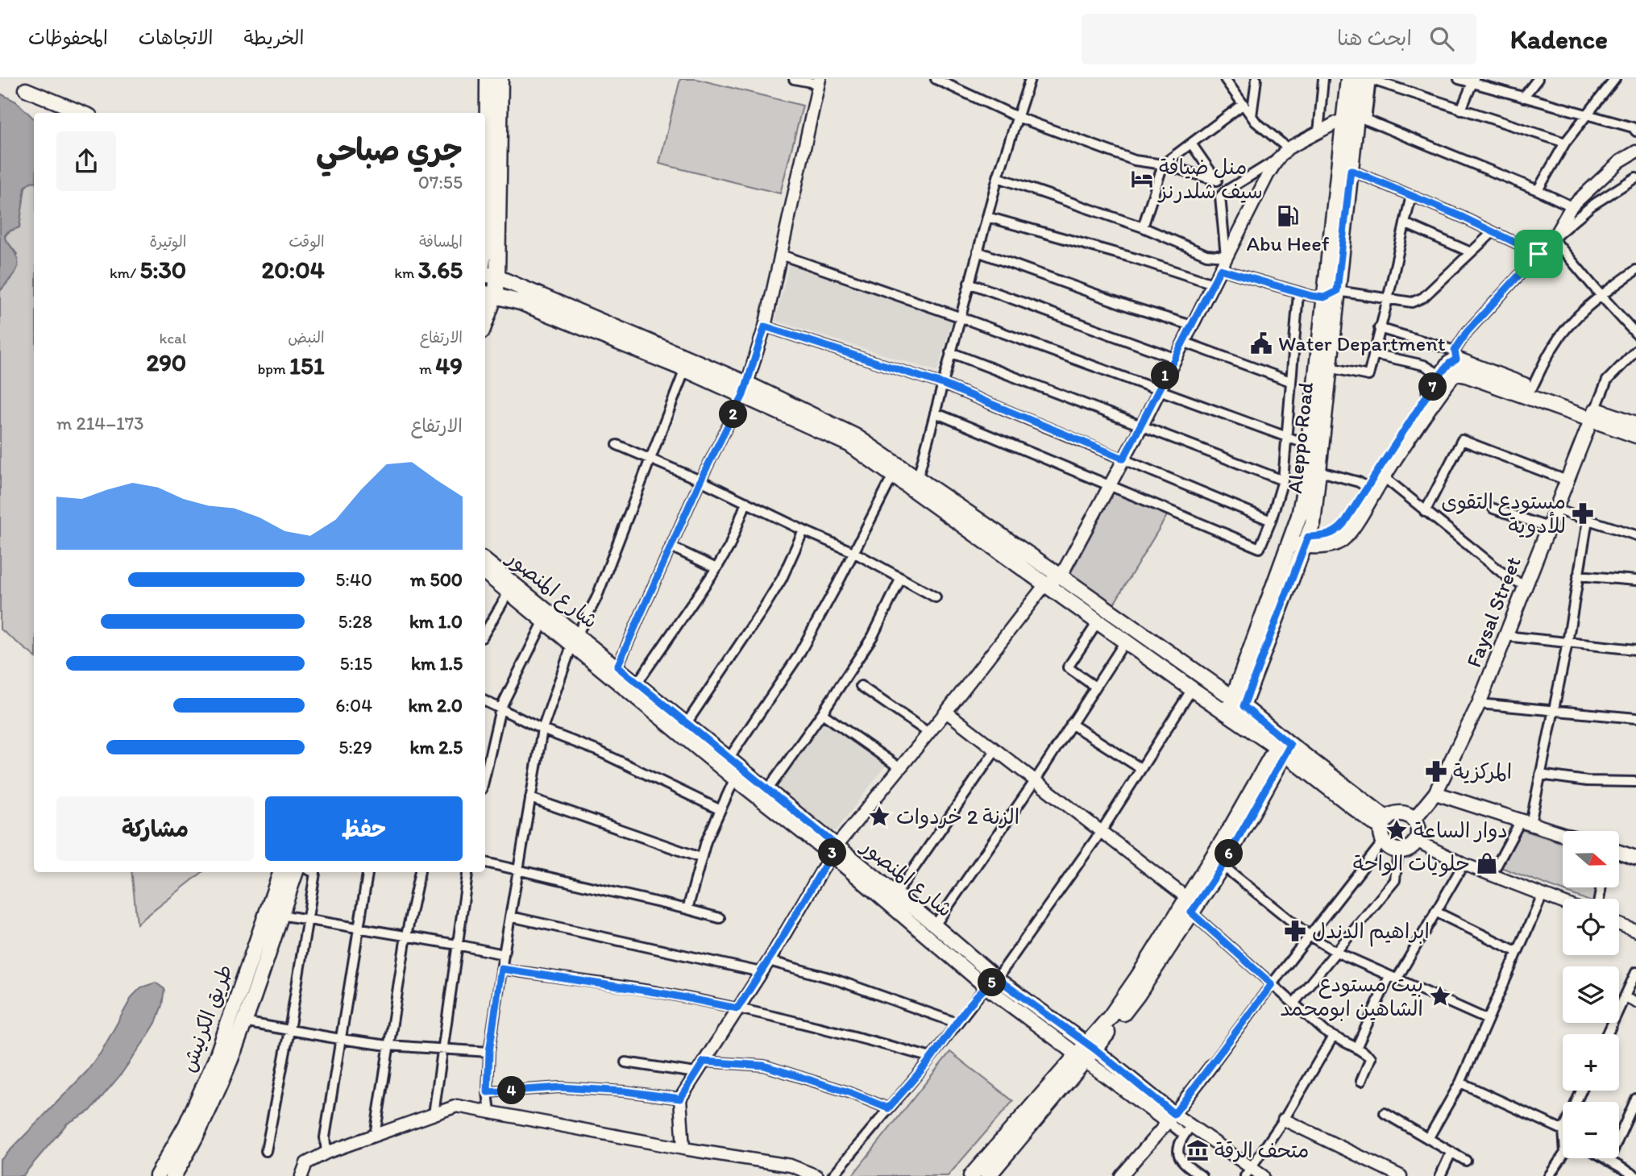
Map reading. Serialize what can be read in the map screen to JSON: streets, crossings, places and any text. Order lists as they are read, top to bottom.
{
  "streets": {
    "main road": [
      "Aleppo Road",
      "شارع المنصور",
      "Faysal Street",
      "طريق الكرنيش"
    ]
  },
  "places": {
    "hotel": ["منل ضيافة سيف شلدرنز"],
    "fuel station": ["Abu Heef"],
    "public building": ["Water Department"],
    "pharmacy": ["مستودع التقوى للأدوية", "المركزية", "ابراهيم الدندل"],
    "place": ["الزنة 2 خردوات", "دوار الساعة", "بيت مستودع الشاهين ابومحمد"],
    "shop": ["حلويات الواحة"],
    "museum": ["متحف الرقة"]
  },
  "north": "right",
  "page": {
    "header": "Kadence",
    "search": "ابحث هنا",
    "nav": ["الخريطة", "الاتجاهات", "المحفوظات"],
    "heading": ["جري صباحي", "07:55"],
    "stats": [
      ["المسافة", "3.65 km"],
      ["الوقت", "20:04"],
      ["الوتيرة", "5:30 /km"],
      ["الارتفاع", "49 m"],
      ["النبض", "151 bpm"],
      ["kcal", "290"]
    ],
    "pins": [
      "1",
      "7",
      "2",
      "3",
      "6",
      "5",
      "4"
    ],
    "chart": ["الارتفاع", "173–214 m"],
    "list": [
      {
        "name": "500 m",
        "note": "5:40"
      },
      {
        "name": "1.0 km",
        "note": "5:28"
      },
      {
        "name": "1.5 km",
        "note": "5:15"
      },
      {
        "name": "2.0 km",
        "note": "6:04"
      },
      {
        "name": "2.5 km",
        "note": "5:29"
      }
    ],
    "buttons": ["حفظ", "مشاركة"],
    "map_buttons": ["+", "−"]
  }
}
